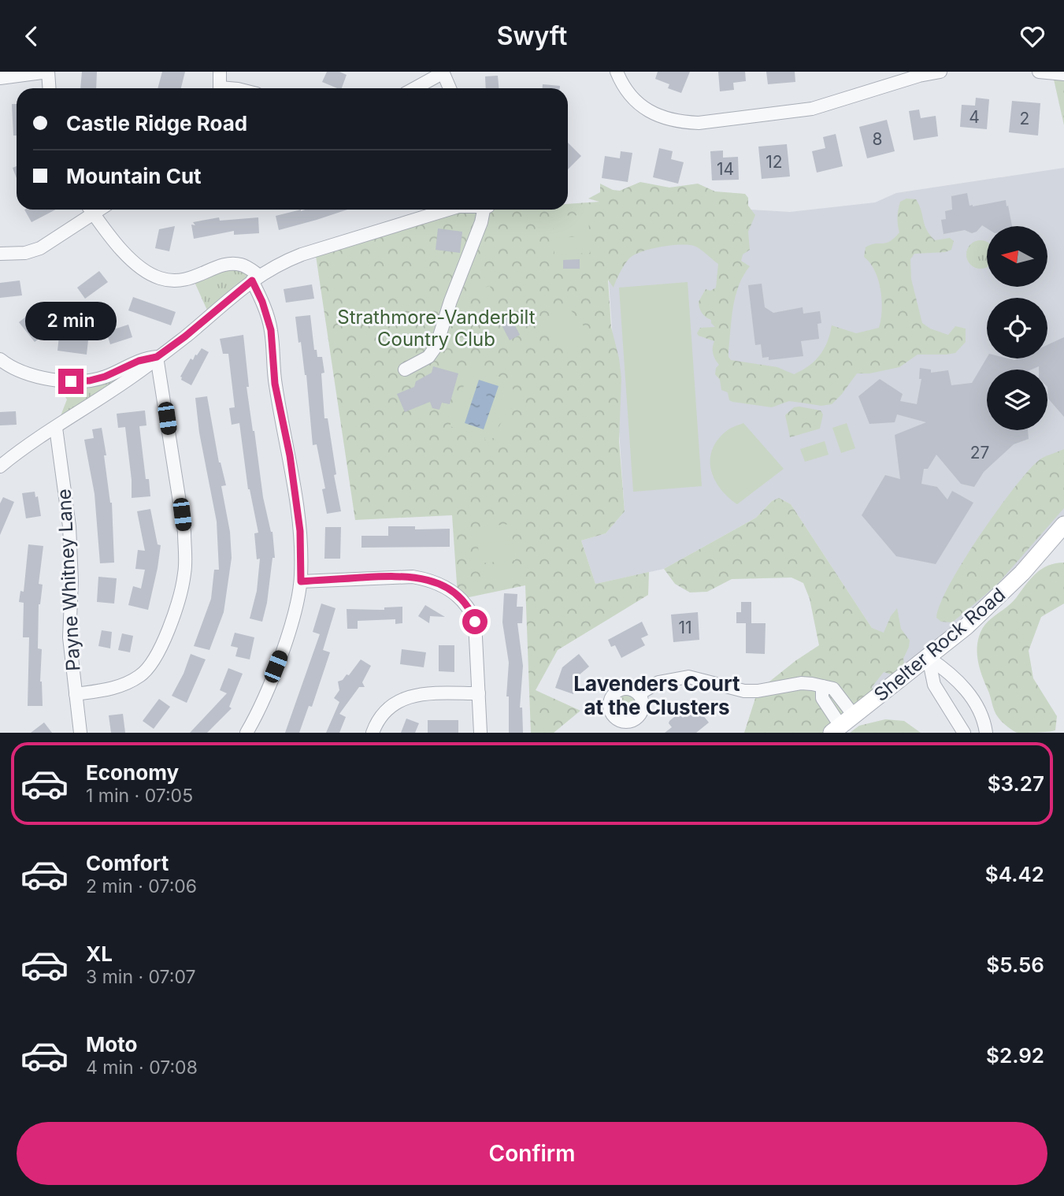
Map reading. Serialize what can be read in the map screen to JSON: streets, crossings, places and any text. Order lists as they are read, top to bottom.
{
  "streets": {
    "main road": ["Shelter Rock Road"],
    "street": ["Payne Whitney Lane"]
  },
  "districts": ["Lavenders Court at the Clusters"],
  "parks": ["Strathmore-Vanderbilt Country Club"],
  "house_numbers": [
    "4",
    "2",
    "8",
    "12",
    "14",
    "27",
    "11"
  ],
  "north": "left",
  "page": {
    "header": "Swyft",
    "banner": ["Castle Ridge Road", "Mountain Cut"],
    "bubble": "2 min",
    "list": [
      {
        "name": "Economy",
        "note": "1 min · 07:05",
        "value": "$3.27"
      },
      {
        "name": "Comfort",
        "note": "2 min · 07:06",
        "value": "$4.42"
      },
      {
        "name": "XL",
        "note": "3 min · 07:07",
        "value": "$5.56"
      },
      {
        "name": "Moto",
        "note": "4 min · 07:08",
        "value": "$2.92"
      }
    ],
    "buttons": "Confirm"
  }
}
